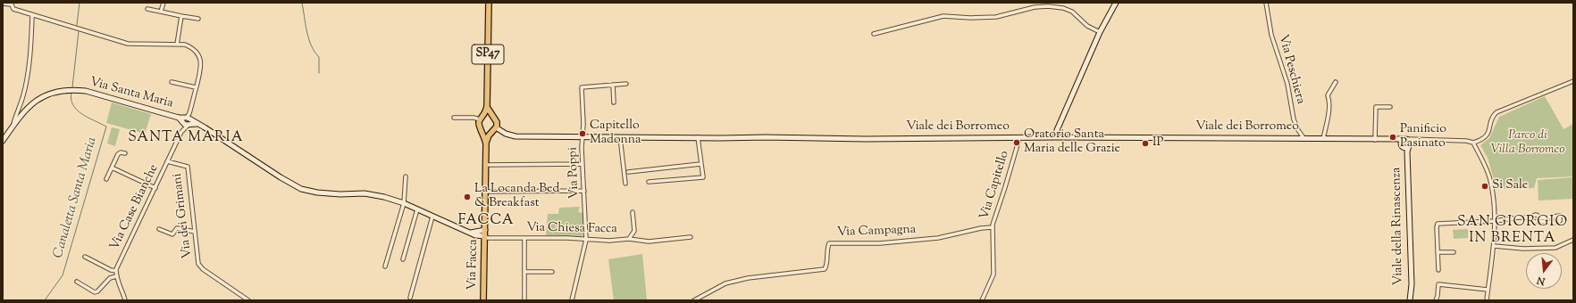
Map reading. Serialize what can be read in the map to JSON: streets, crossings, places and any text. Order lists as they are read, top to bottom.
{
  "streets": {
    "main road": [
      "SP47",
      "Via Santa Maria",
      "Viale dei Borromeo",
      "Viale della Rinascenza",
      "Via Facca"
    ],
    "street": [
      "Via Peschiera",
      "Via Poppi",
      "Via Capitello",
      "Via Case Bianche",
      "Via dei Grimani",
      "Via Chiesa Facca",
      "Via Campagna"
    ]
  },
  "crossings": [
    ["SP47", "Viale dei Borromeo"],
    ["SP47", "Via Facca"],
    ["Via Peschiera", "Viale dei Borromeo"],
    ["Via Santa Maria", "Via Case Bianche"],
    ["Via Santa Maria", "Via Chiesa Facca"],
    ["Via Santa Maria", "Via Facca"],
    ["Viale dei Borromeo", "Via Poppi"],
    ["Viale dei Borromeo", "Via Capitello"],
    ["Viale dei Borromeo", "Viale della Rinascenza"],
    ["Viale dei Borromeo", "Via Facca"],
    ["Via Poppi", "Via Chiesa Facca"],
    ["Via Capitello", "Via Campagna"],
    ["Via Case Bianche", "Via dei Grimani"],
    ["Via Chiesa Facca", "Via Facca"]
  ],
  "districts": ["SANTA MARIA", "FACCA", "SAN GIORGIO IN BRENTA"],
  "water": ["Canaletta Santa Maria"],
  "parks": ["Parco di Villa Borromeo"],
  "places": [
    "Capitello Madonna",
    "Panificio Pasinato",
    "Oratorio Santa Maria delle Grazie",
    "IP",
    "Si Sale",
    "La Locanda Bed & Breakfast"
  ],
  "north": "bottom"
}
